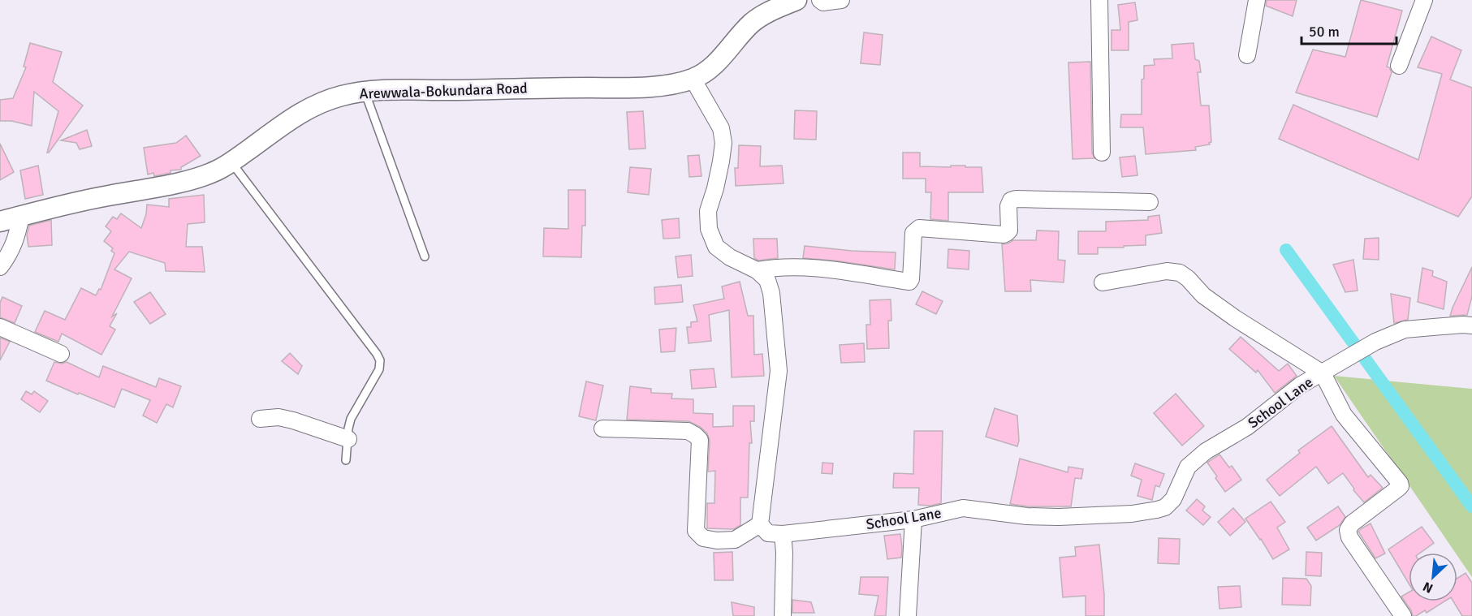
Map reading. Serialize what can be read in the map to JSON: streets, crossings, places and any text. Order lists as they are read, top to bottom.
{
  "streets": {
    "street": ["Arewwala-Bokundara Road", "School Lane"]
  },
  "scale_bar": "50 m",
  "north": "bottom left"
}
